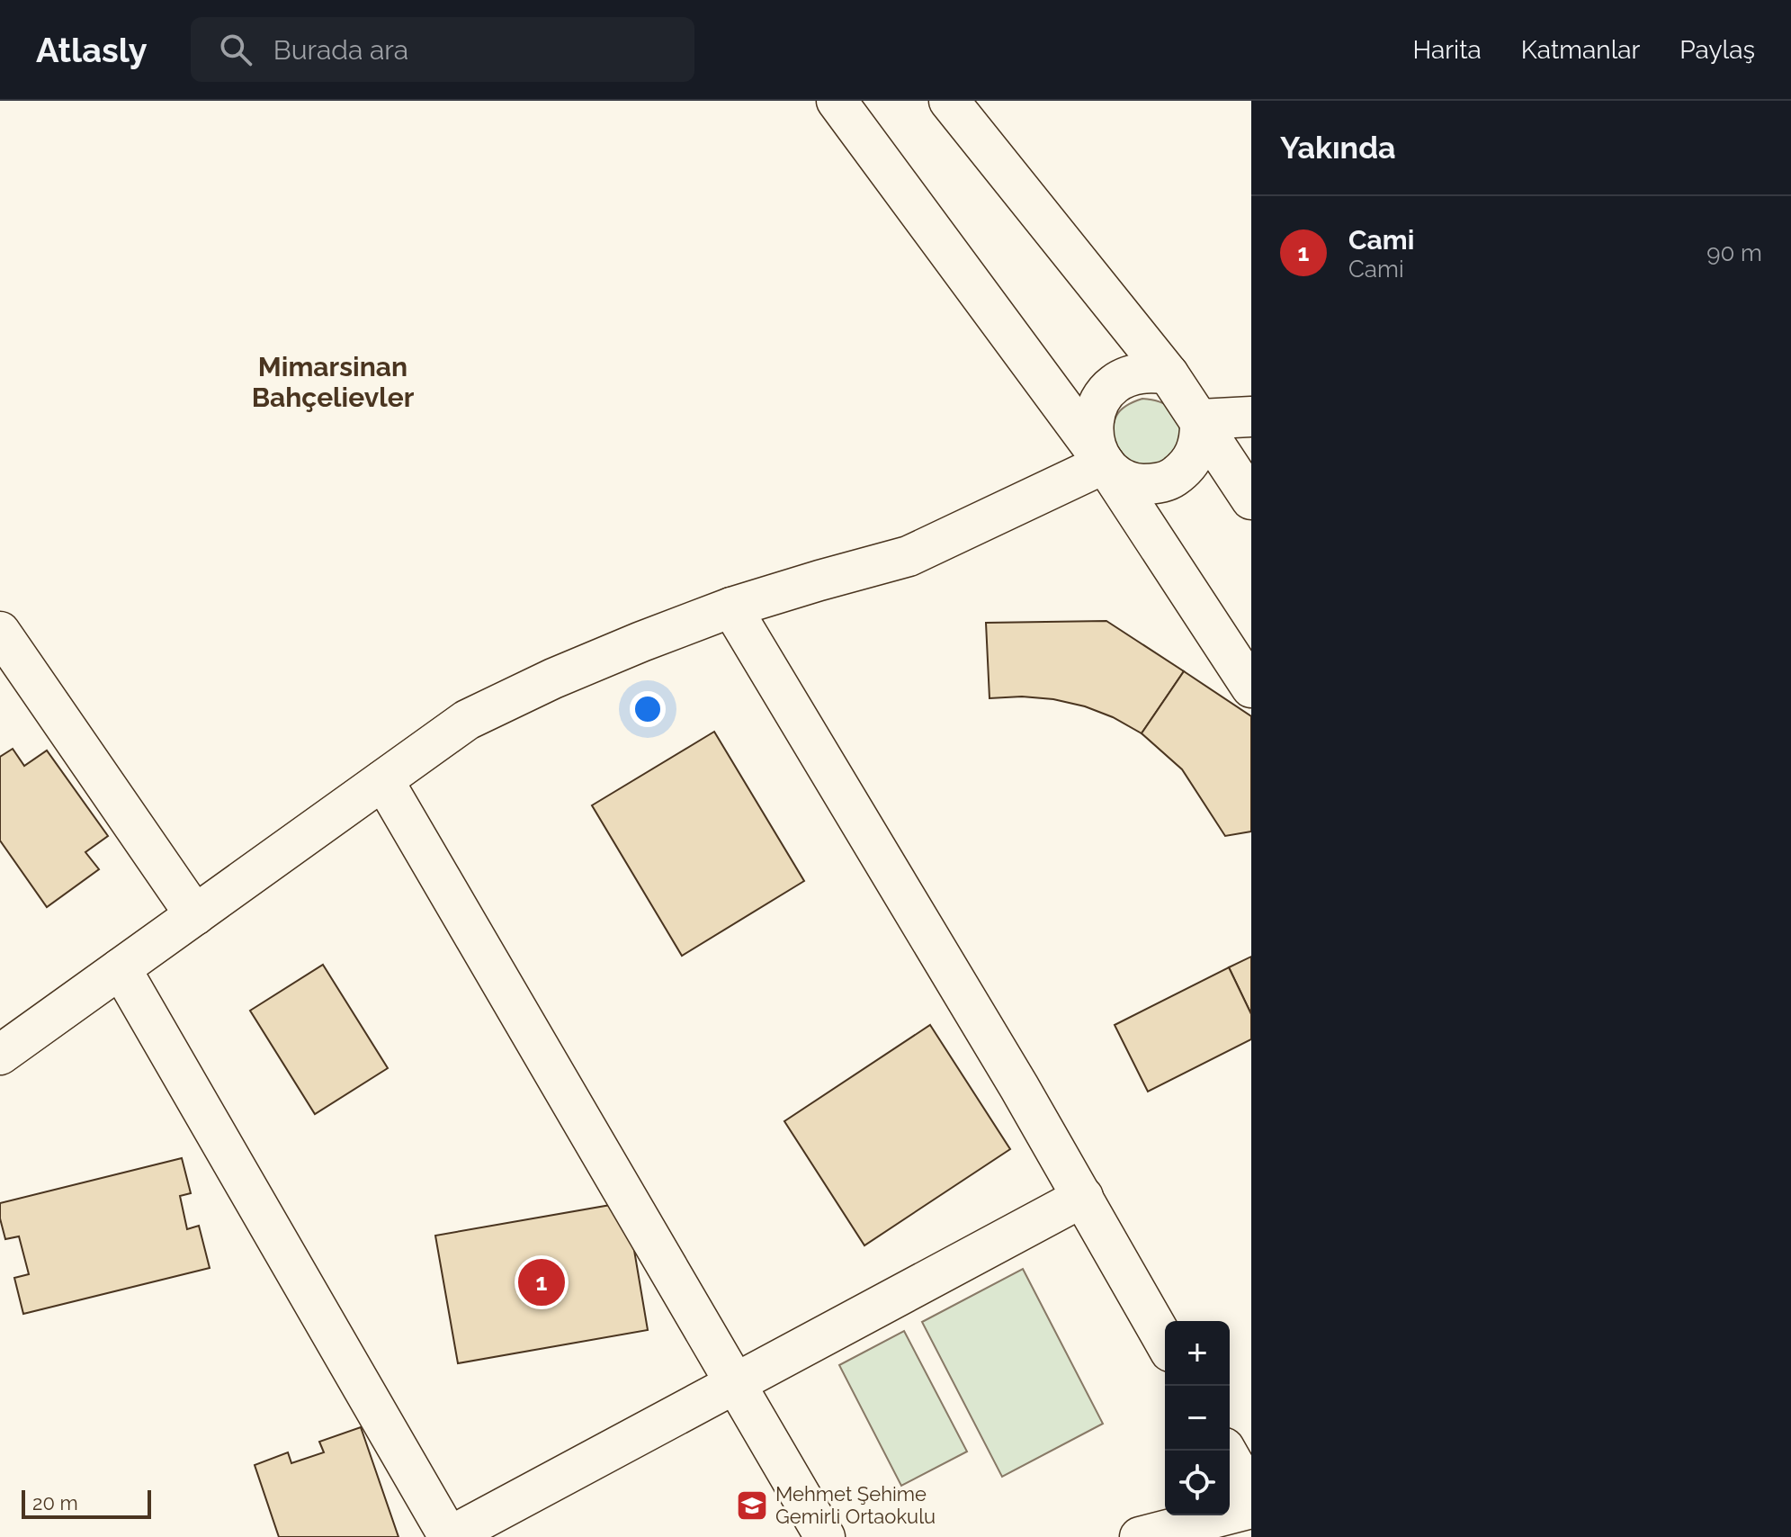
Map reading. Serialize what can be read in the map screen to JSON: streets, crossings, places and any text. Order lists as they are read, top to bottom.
{
  "districts": ["Mimarsinan Bahçelievler"],
  "places": {
    "school or university": ["Mehmet Şehime Gemirli Ortaokulu"]
  },
  "scale_bar": "20 m",
  "page": {
    "header": "Atlasly",
    "search": "Burada ara",
    "nav": ["Harita", "Katmanlar", "Paylaş"],
    "heading": "Yakında",
    "list": [
      {
        "mark": "1",
        "name": "Cami",
        "note": "Cami",
        "value": "90 m"
      }
    ],
    "pins": "1",
    "map_buttons": ["+", "−"],
    "scale": "20 m"
  }
}
